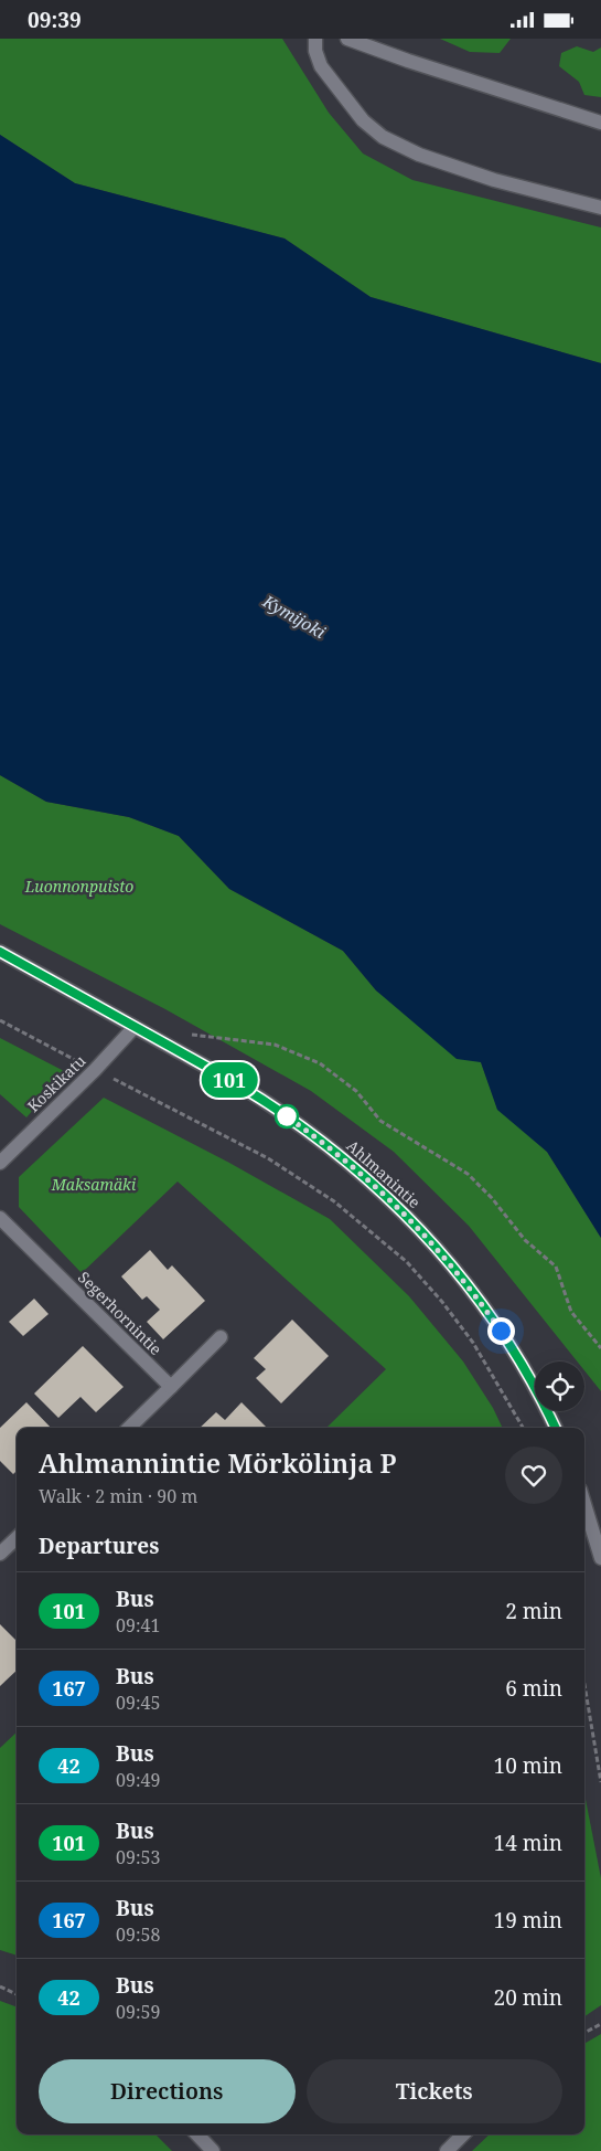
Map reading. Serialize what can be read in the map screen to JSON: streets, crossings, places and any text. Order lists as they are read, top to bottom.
{
  "streets": {
    "street": ["Koskikatu", "Ahlmanintie", "Segerhornintie"]
  },
  "crossings": [
    ["Koskikatu", "Ahlmanintie"]
  ],
  "water": ["Kymijoki"],
  "parks": ["Luonnonpuisto", "Maksamäki"],
  "lines": ["bus line 101"],
  "page": {
    "status": "09:39",
    "on_map": "101",
    "heading": [
      ["Ahlmannintie Mörkölinja P", "Walk · 2 min · 90 m"],
      "Departures"
    ],
    "list": [
      {
        "mark": "101",
        "name": "Bus",
        "note": "09:41",
        "value": "2 min"
      },
      {
        "mark": "167",
        "name": "Bus",
        "note": "09:45",
        "value": "6 min"
      },
      {
        "mark": "42",
        "name": "Bus",
        "note": "09:49",
        "value": "10 min"
      },
      {
        "mark": "101",
        "name": "Bus",
        "note": "09:53",
        "value": "14 min"
      },
      {
        "mark": "167",
        "name": "Bus",
        "note": "09:58",
        "value": "19 min"
      },
      {
        "mark": "42",
        "name": "Bus",
        "note": "09:59",
        "value": "20 min"
      }
    ],
    "buttons": ["Directions", "Tickets"]
  }
}
